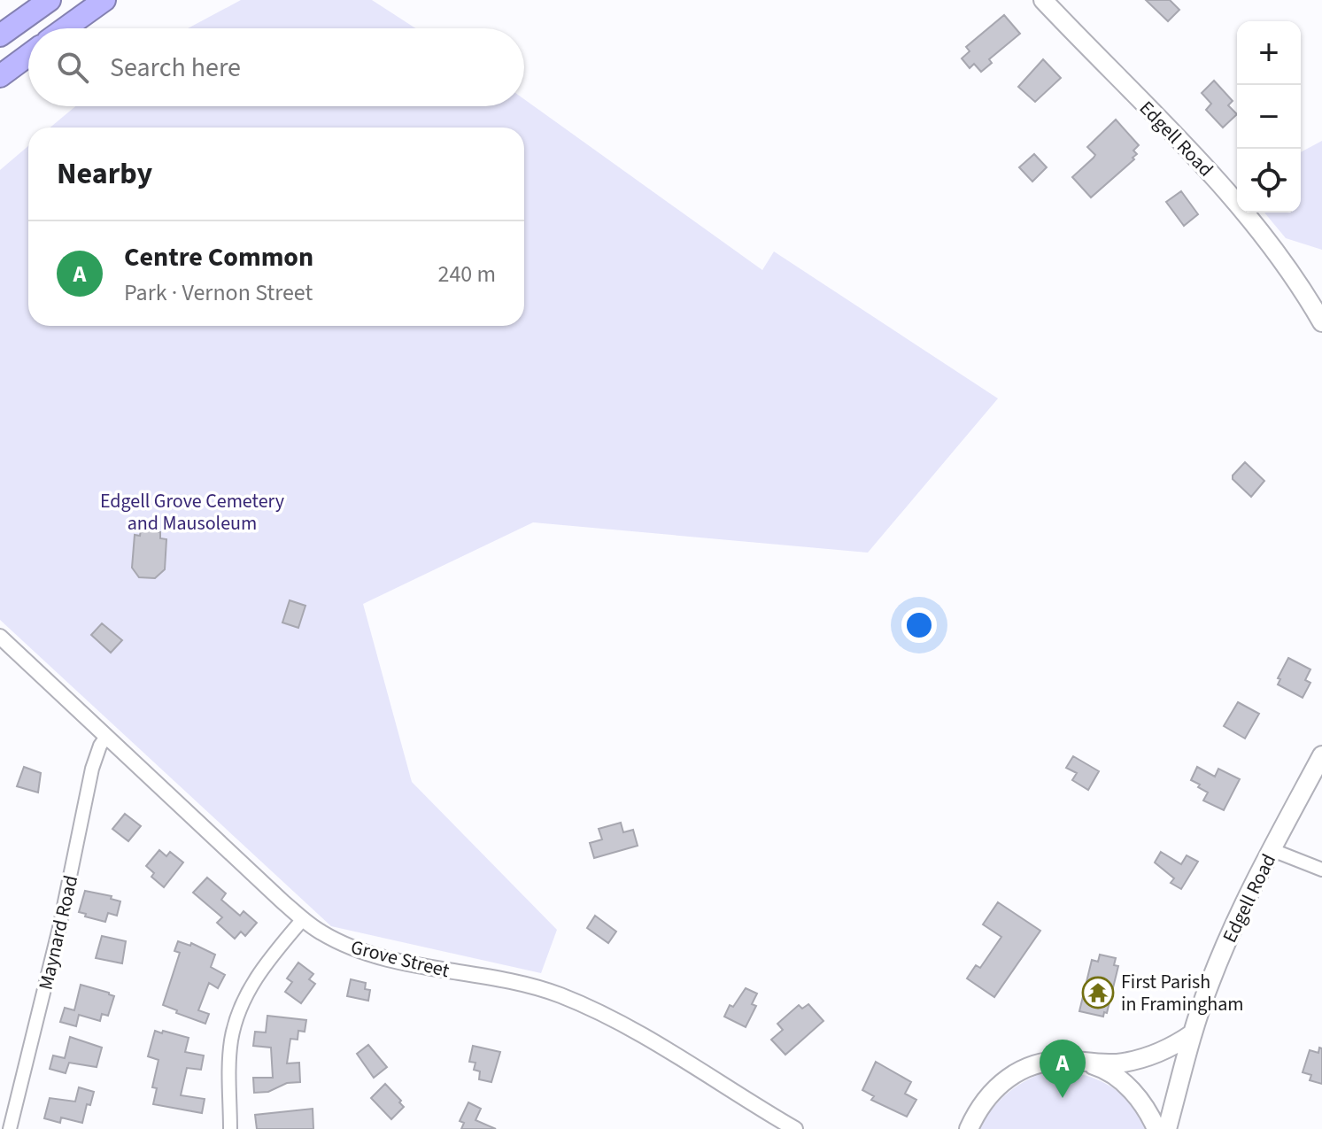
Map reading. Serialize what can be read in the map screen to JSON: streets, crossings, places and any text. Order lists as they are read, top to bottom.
{
  "streets": {
    "main road": ["Edgell Road"],
    "street": ["Maynard Road", "Grove Street"]
  },
  "crossings": [
    ["Maynard Road", "Grove Street"]
  ],
  "parks": ["Edgell Grove Cemetery and Mausoleum"],
  "places": {
    "temple": ["First Parish in Framingham"]
  },
  "page": {
    "map_buttons": ["+", "−"],
    "search": "Search here",
    "heading": "Nearby",
    "list": [
      {
        "mark": "A",
        "name": "Centre Common",
        "note": "Park · Vernon Street",
        "value": "240 m"
      }
    ],
    "pins": "A"
  }
}
